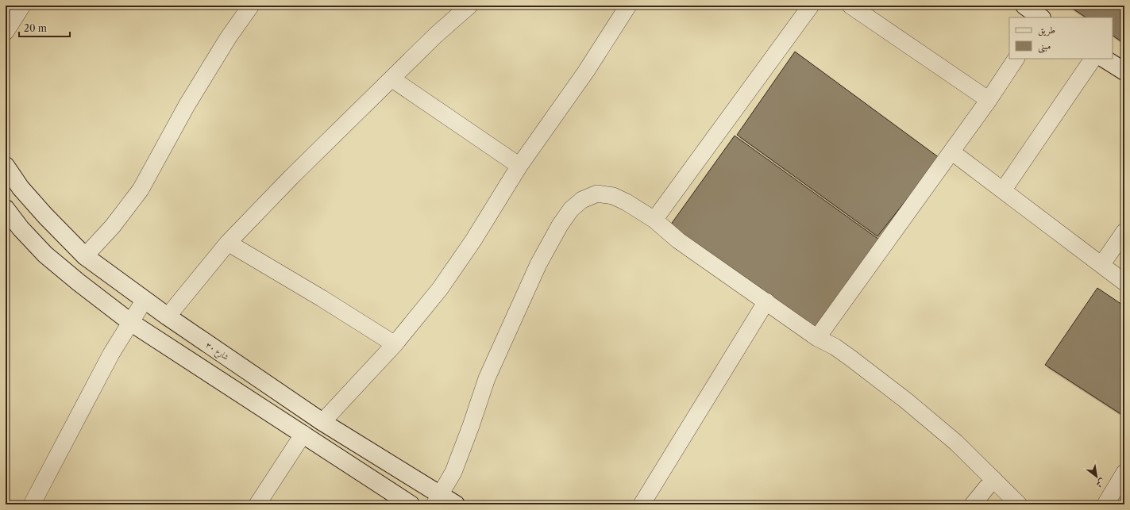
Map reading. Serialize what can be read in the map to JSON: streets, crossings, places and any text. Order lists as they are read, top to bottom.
{
  "streets": {
    "street": ["شارع ٣٠"]
  },
  "legend": ["طريق", "مبنى"],
  "scale_bar": "20 m",
  "north": "bottom right"
}
